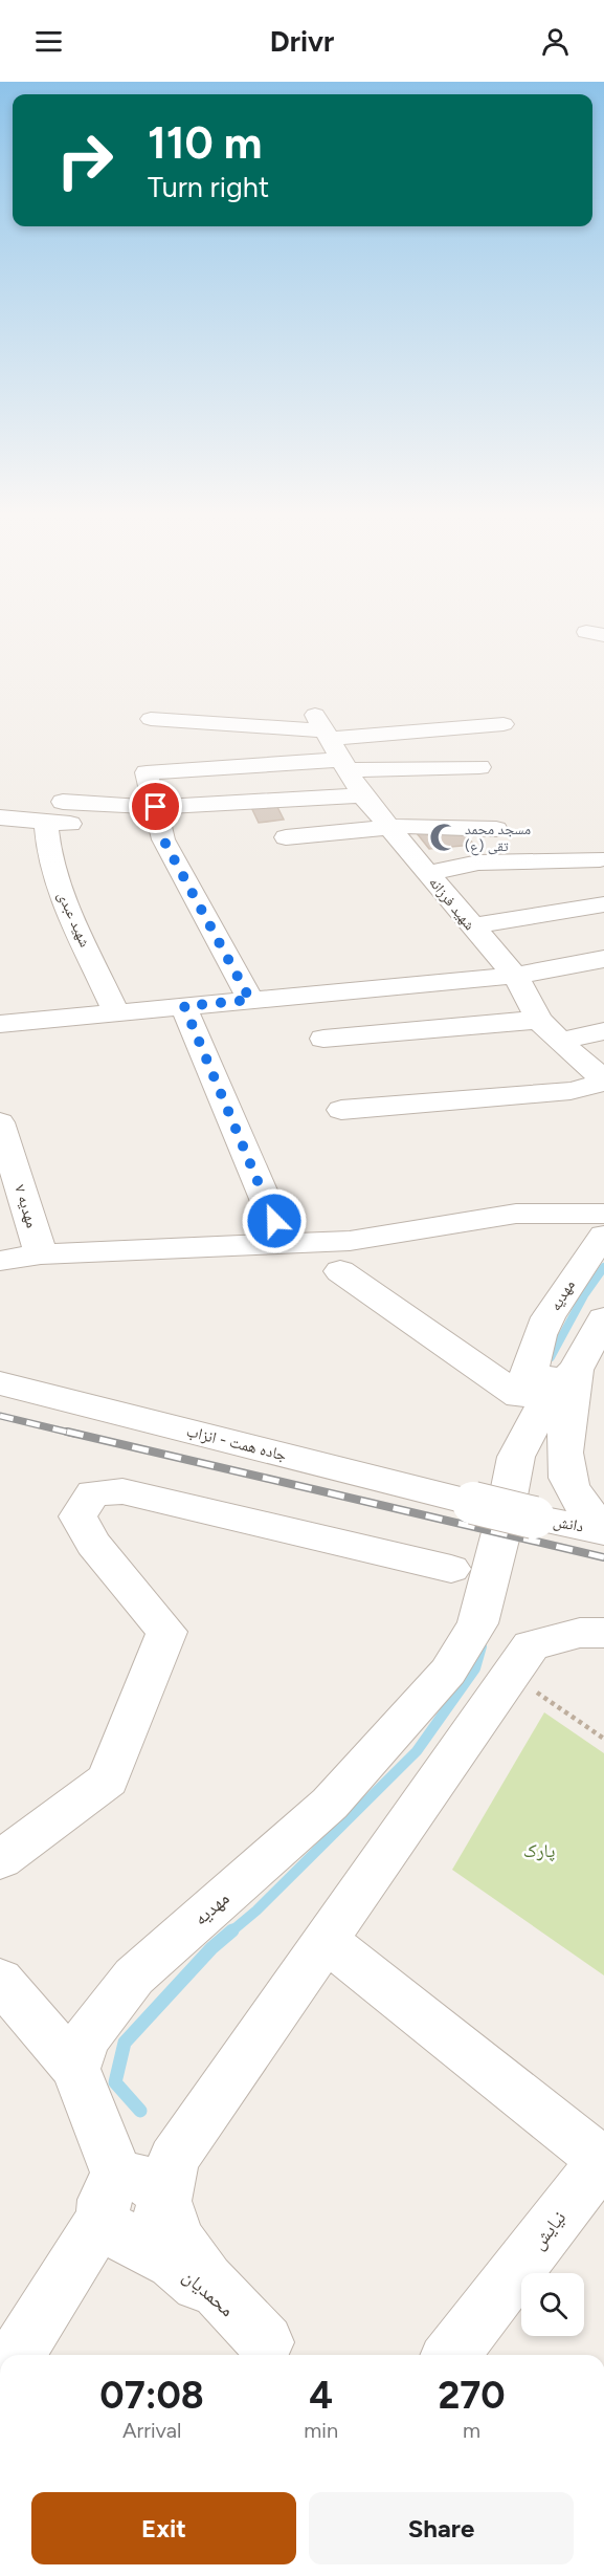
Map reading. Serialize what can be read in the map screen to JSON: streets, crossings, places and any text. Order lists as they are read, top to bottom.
{
  "streets": {
    "street": [
      "شهید فرزانه",
      "شهید عبدی",
      "مهدیه ۷",
      "مهدیه",
      "جاده همت - انزاب",
      "دانش",
      "نیایش",
      "محمدیان"
    ]
  },
  "crossings": [
    ["جاده همت - انزاب", "دانش"]
  ],
  "parks": ["پارک"],
  "places": {
    "mosque": ["مسجد محمد تقی (ع)"]
  },
  "page": {
    "header": "Drivr",
    "turn": ["110 m", "Turn right"],
    "eta": [
      "07:08",
      "Arrival",
      "4",
      "min",
      "270",
      "m"
    ],
    "buttons": ["Exit", "Share"]
  }
}
